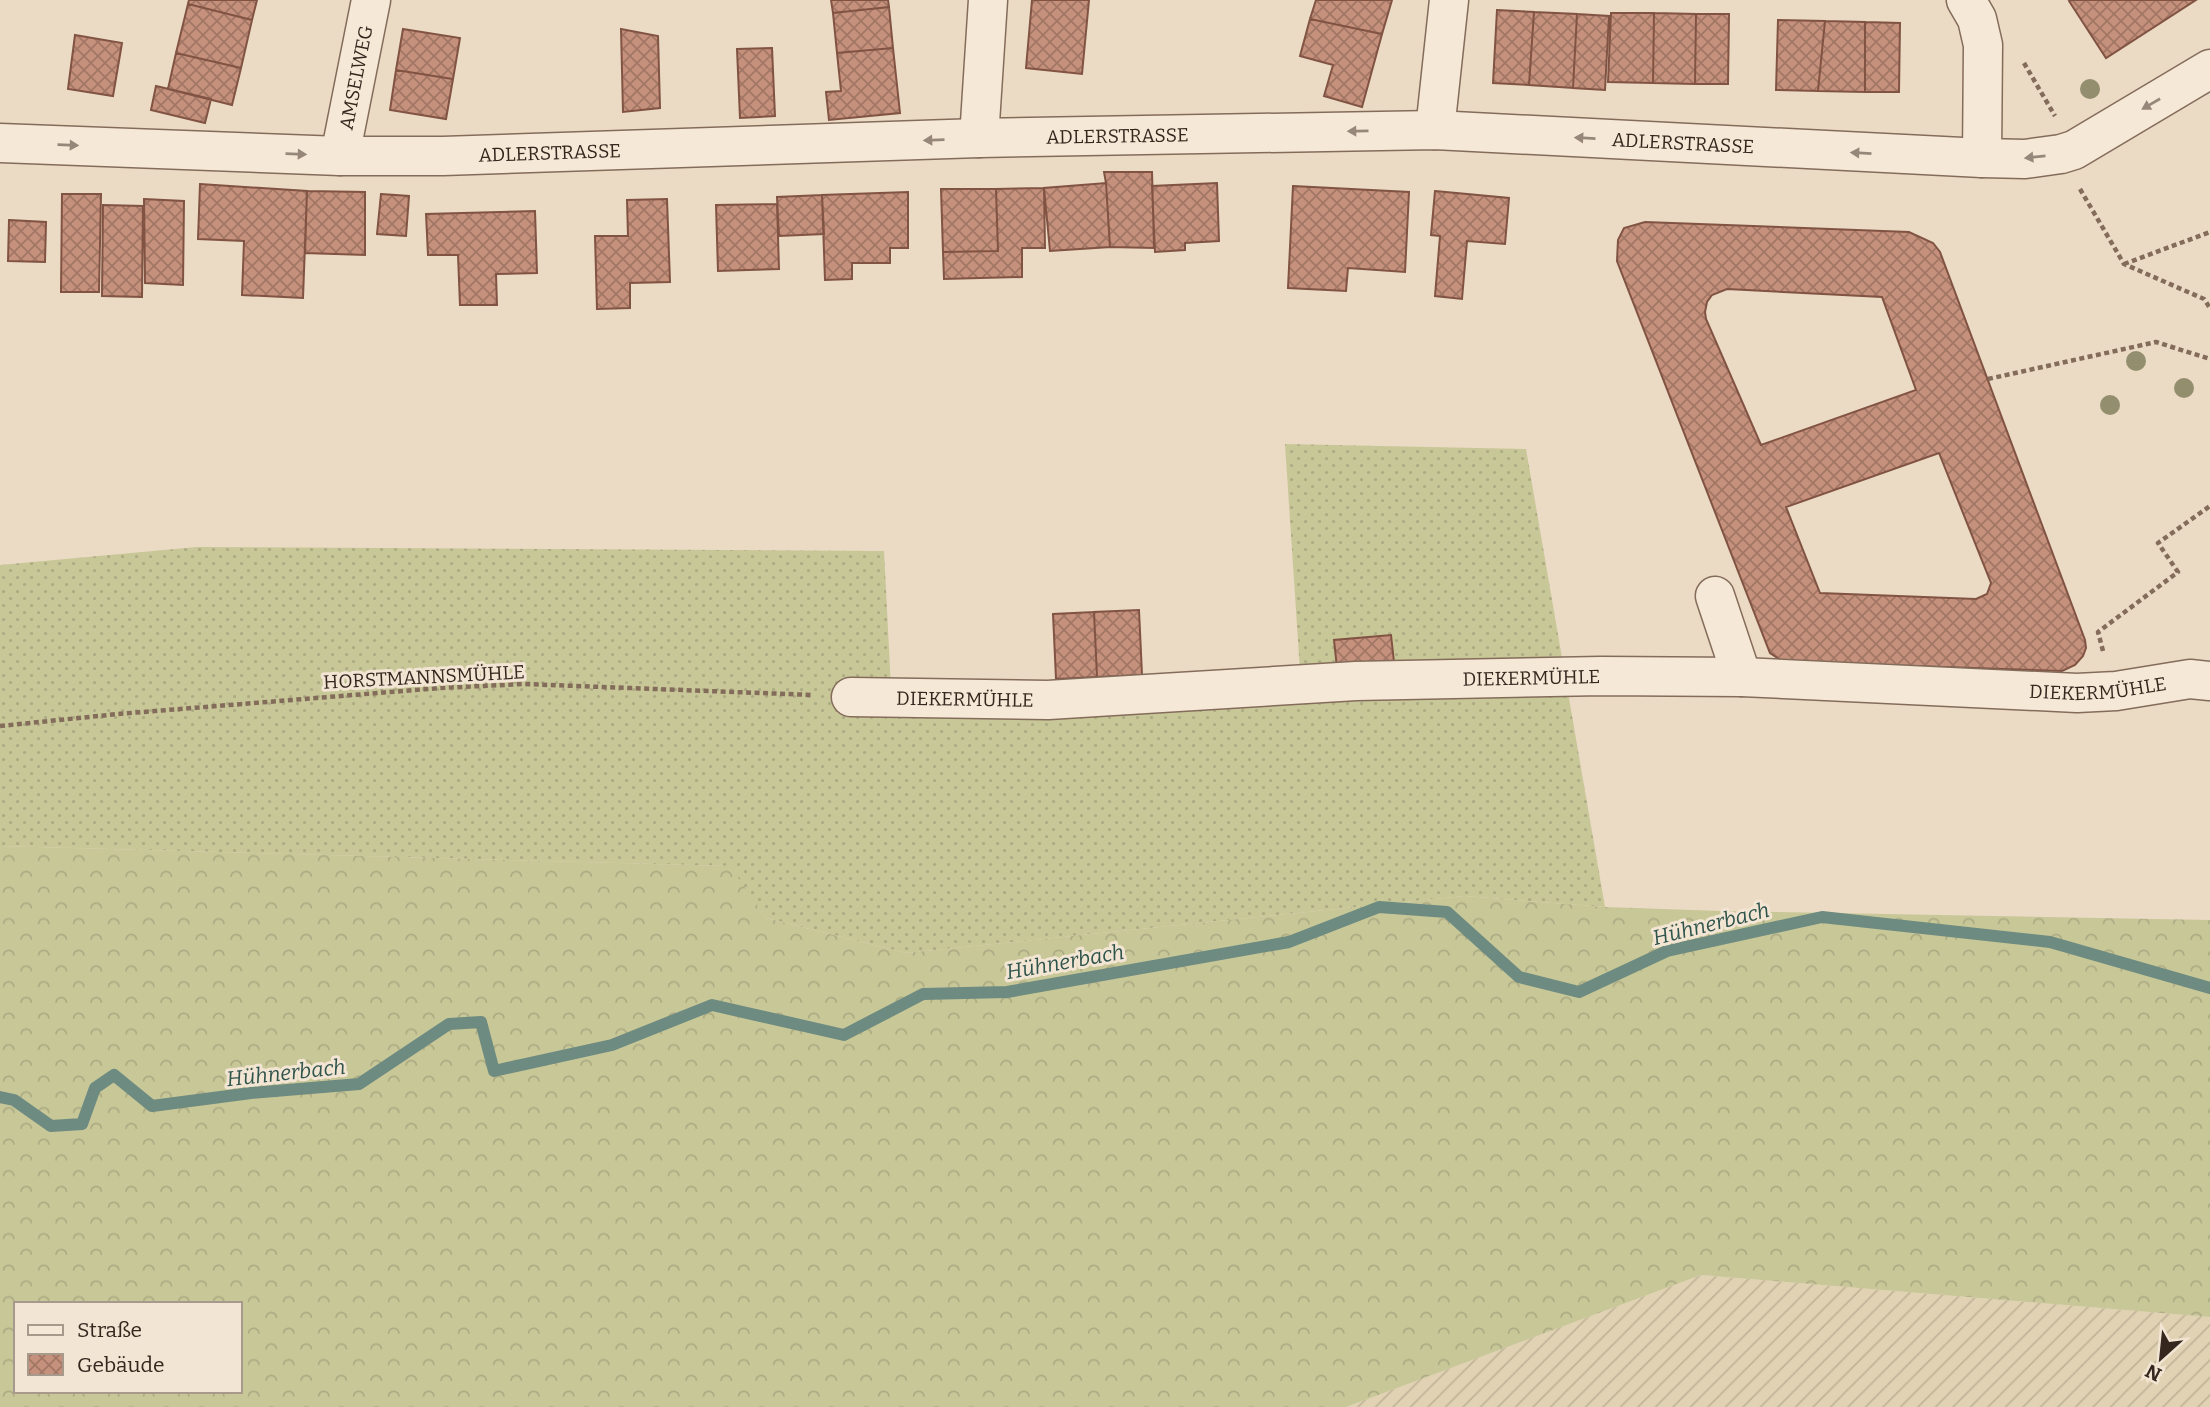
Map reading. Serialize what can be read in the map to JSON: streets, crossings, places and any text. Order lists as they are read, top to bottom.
{
  "streets": {
    "street": ["AMSELWEG", "ADLERSTRASSE", "DIEKERMÜHLE"],
    "path": ["HORSTMANNSMÜHLE"]
  },
  "crossings": [
    ["AMSELWEG", "ADLERSTRASSE"],
    ["HORSTMANNSMÜHLE", "DIEKERMÜHLE"]
  ],
  "water": ["Hühnerbach"],
  "legend": ["Straße", "Gebäude"],
  "north": "bottom left"
}
